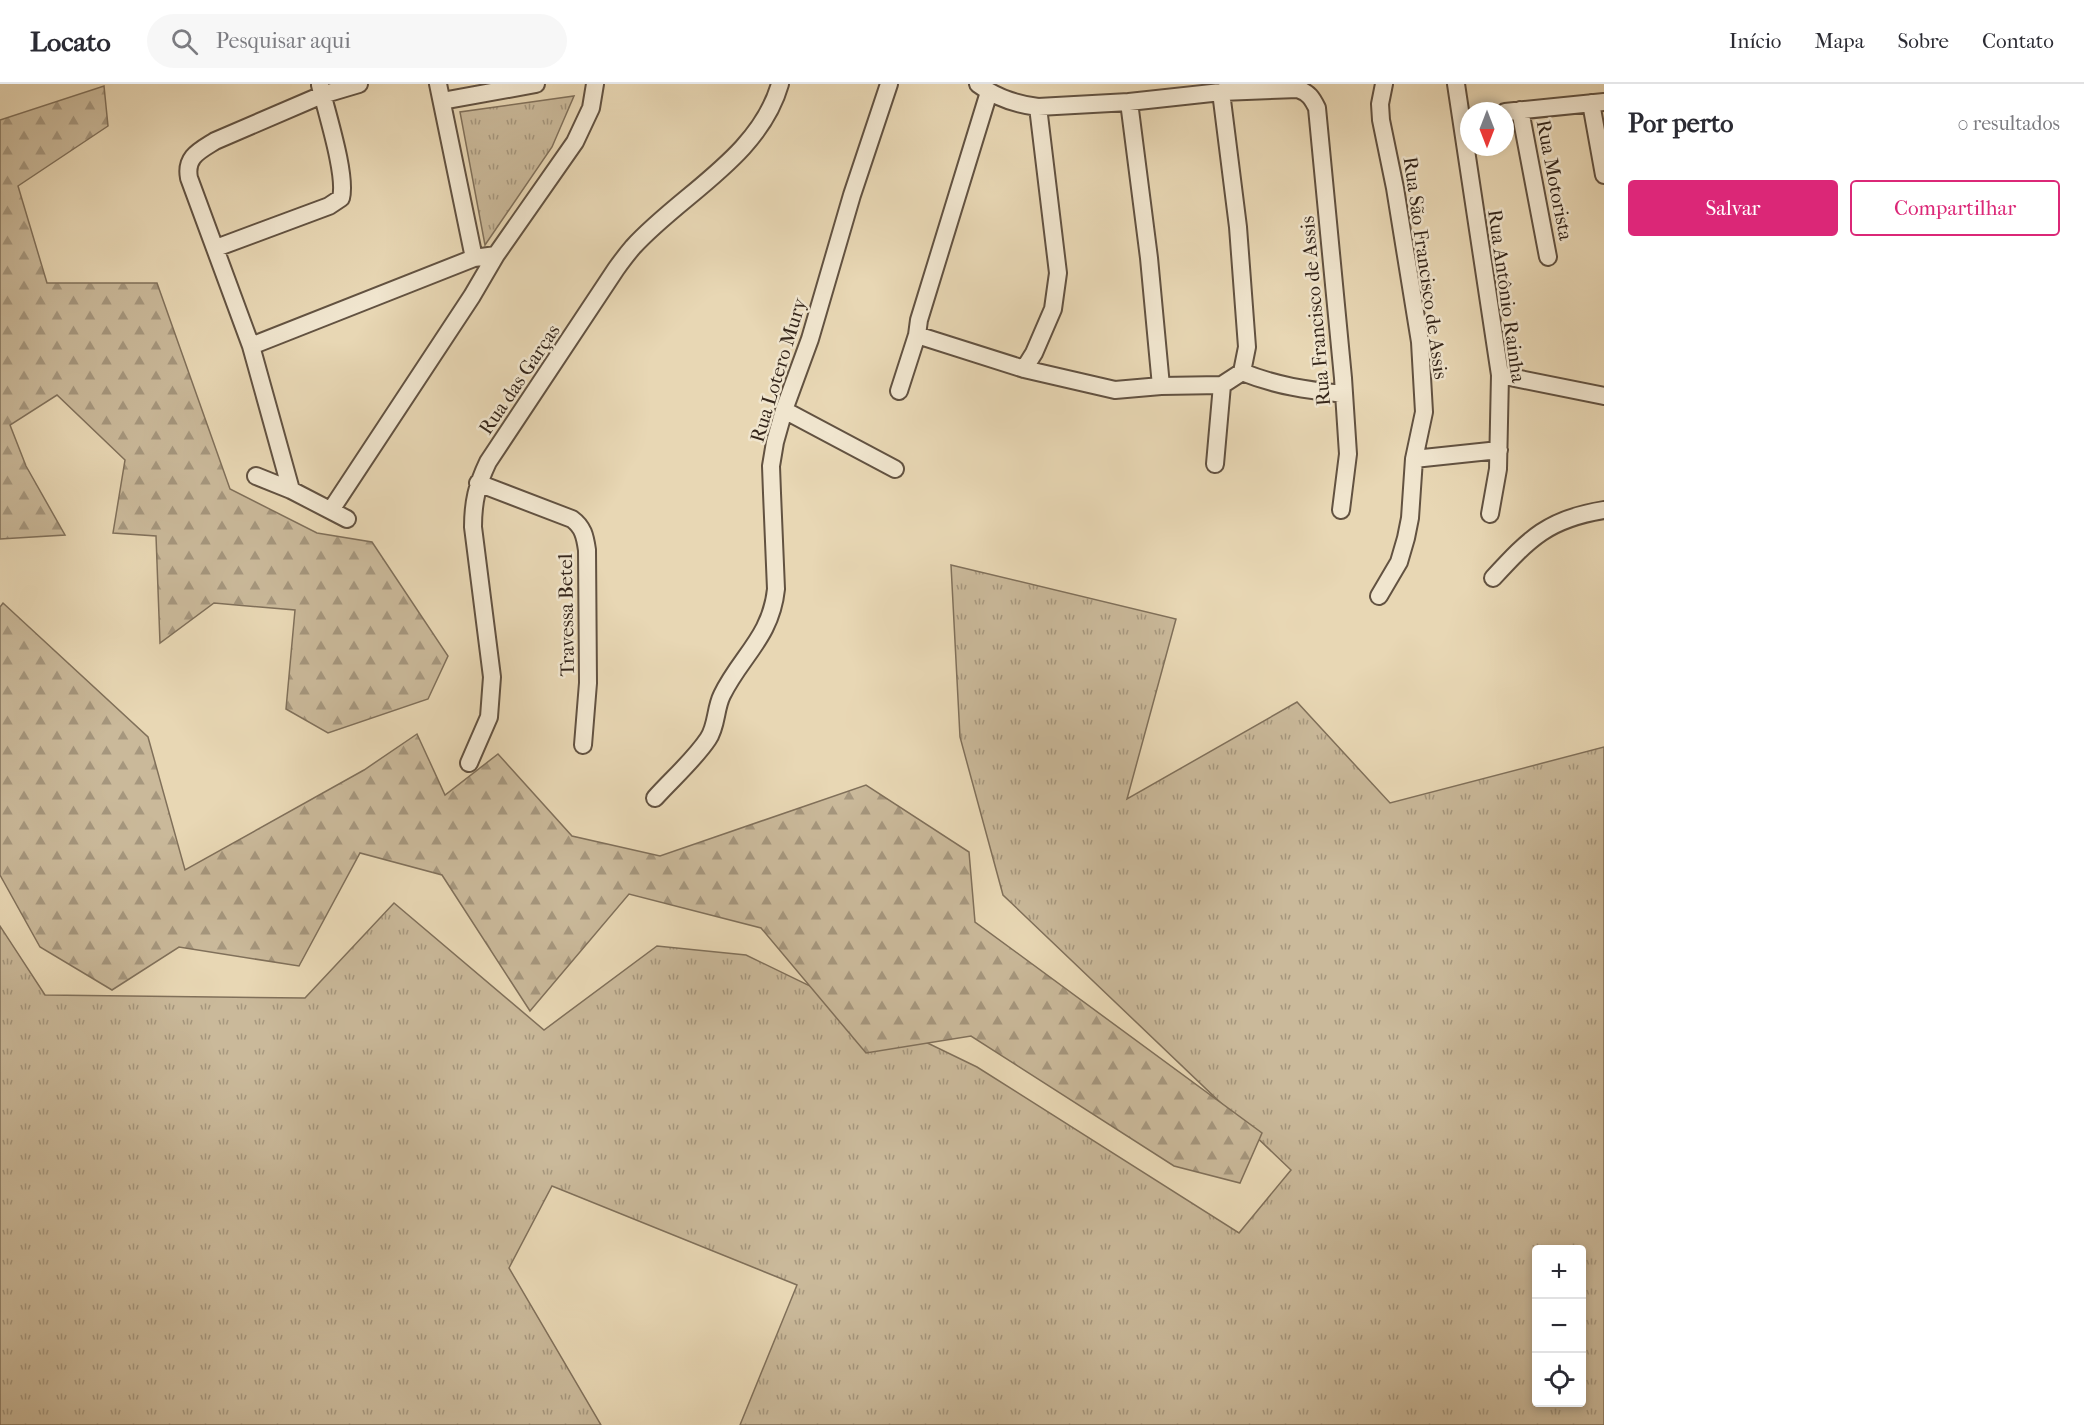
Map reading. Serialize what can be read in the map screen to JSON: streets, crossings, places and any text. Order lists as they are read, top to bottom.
{
  "streets": {
    "street": [
      "Rua Motorista",
      "Rua São Francisco de Assis",
      "Rua Antônio Rainha",
      "Rua Francisco de Assis",
      "Rua Lotero Mury",
      "Rua das Garças",
      "Travessa Betel"
    ]
  },
  "crossings": [
    ["Rua das Garças", "Travessa Betel"]
  ],
  "north": "bottom",
  "page": {
    "header": "Locato",
    "search": "Pesquisar aqui",
    "nav": [
      "Início",
      "Mapa",
      "Sobre",
      "Contato"
    ],
    "heading": ["Por perto", "0 resultados"],
    "buttons": ["Salvar", "Compartilhar"],
    "map_buttons": ["+", "−"]
  }
}
